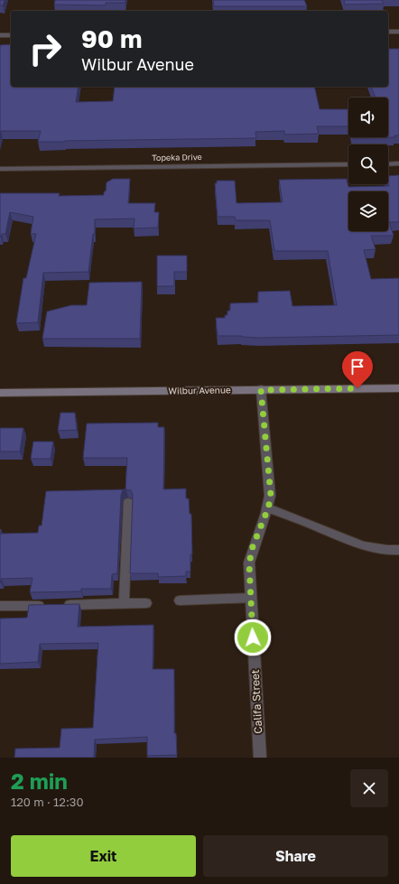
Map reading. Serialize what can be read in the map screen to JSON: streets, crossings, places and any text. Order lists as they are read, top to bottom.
{
  "streets": {
    "main road": ["Wilbur Avenue"],
    "street": ["Topeka Drive", "Califa Street"]
  },
  "crossings": [
    ["Wilbur Avenue", "Califa Street"]
  ],
  "page": {
    "turn": ["90 m", "Wilbur Avenue"],
    "heading": ["2 min", "120 m · 12:30"],
    "buttons": ["Exit", "Share"]
  }
}
